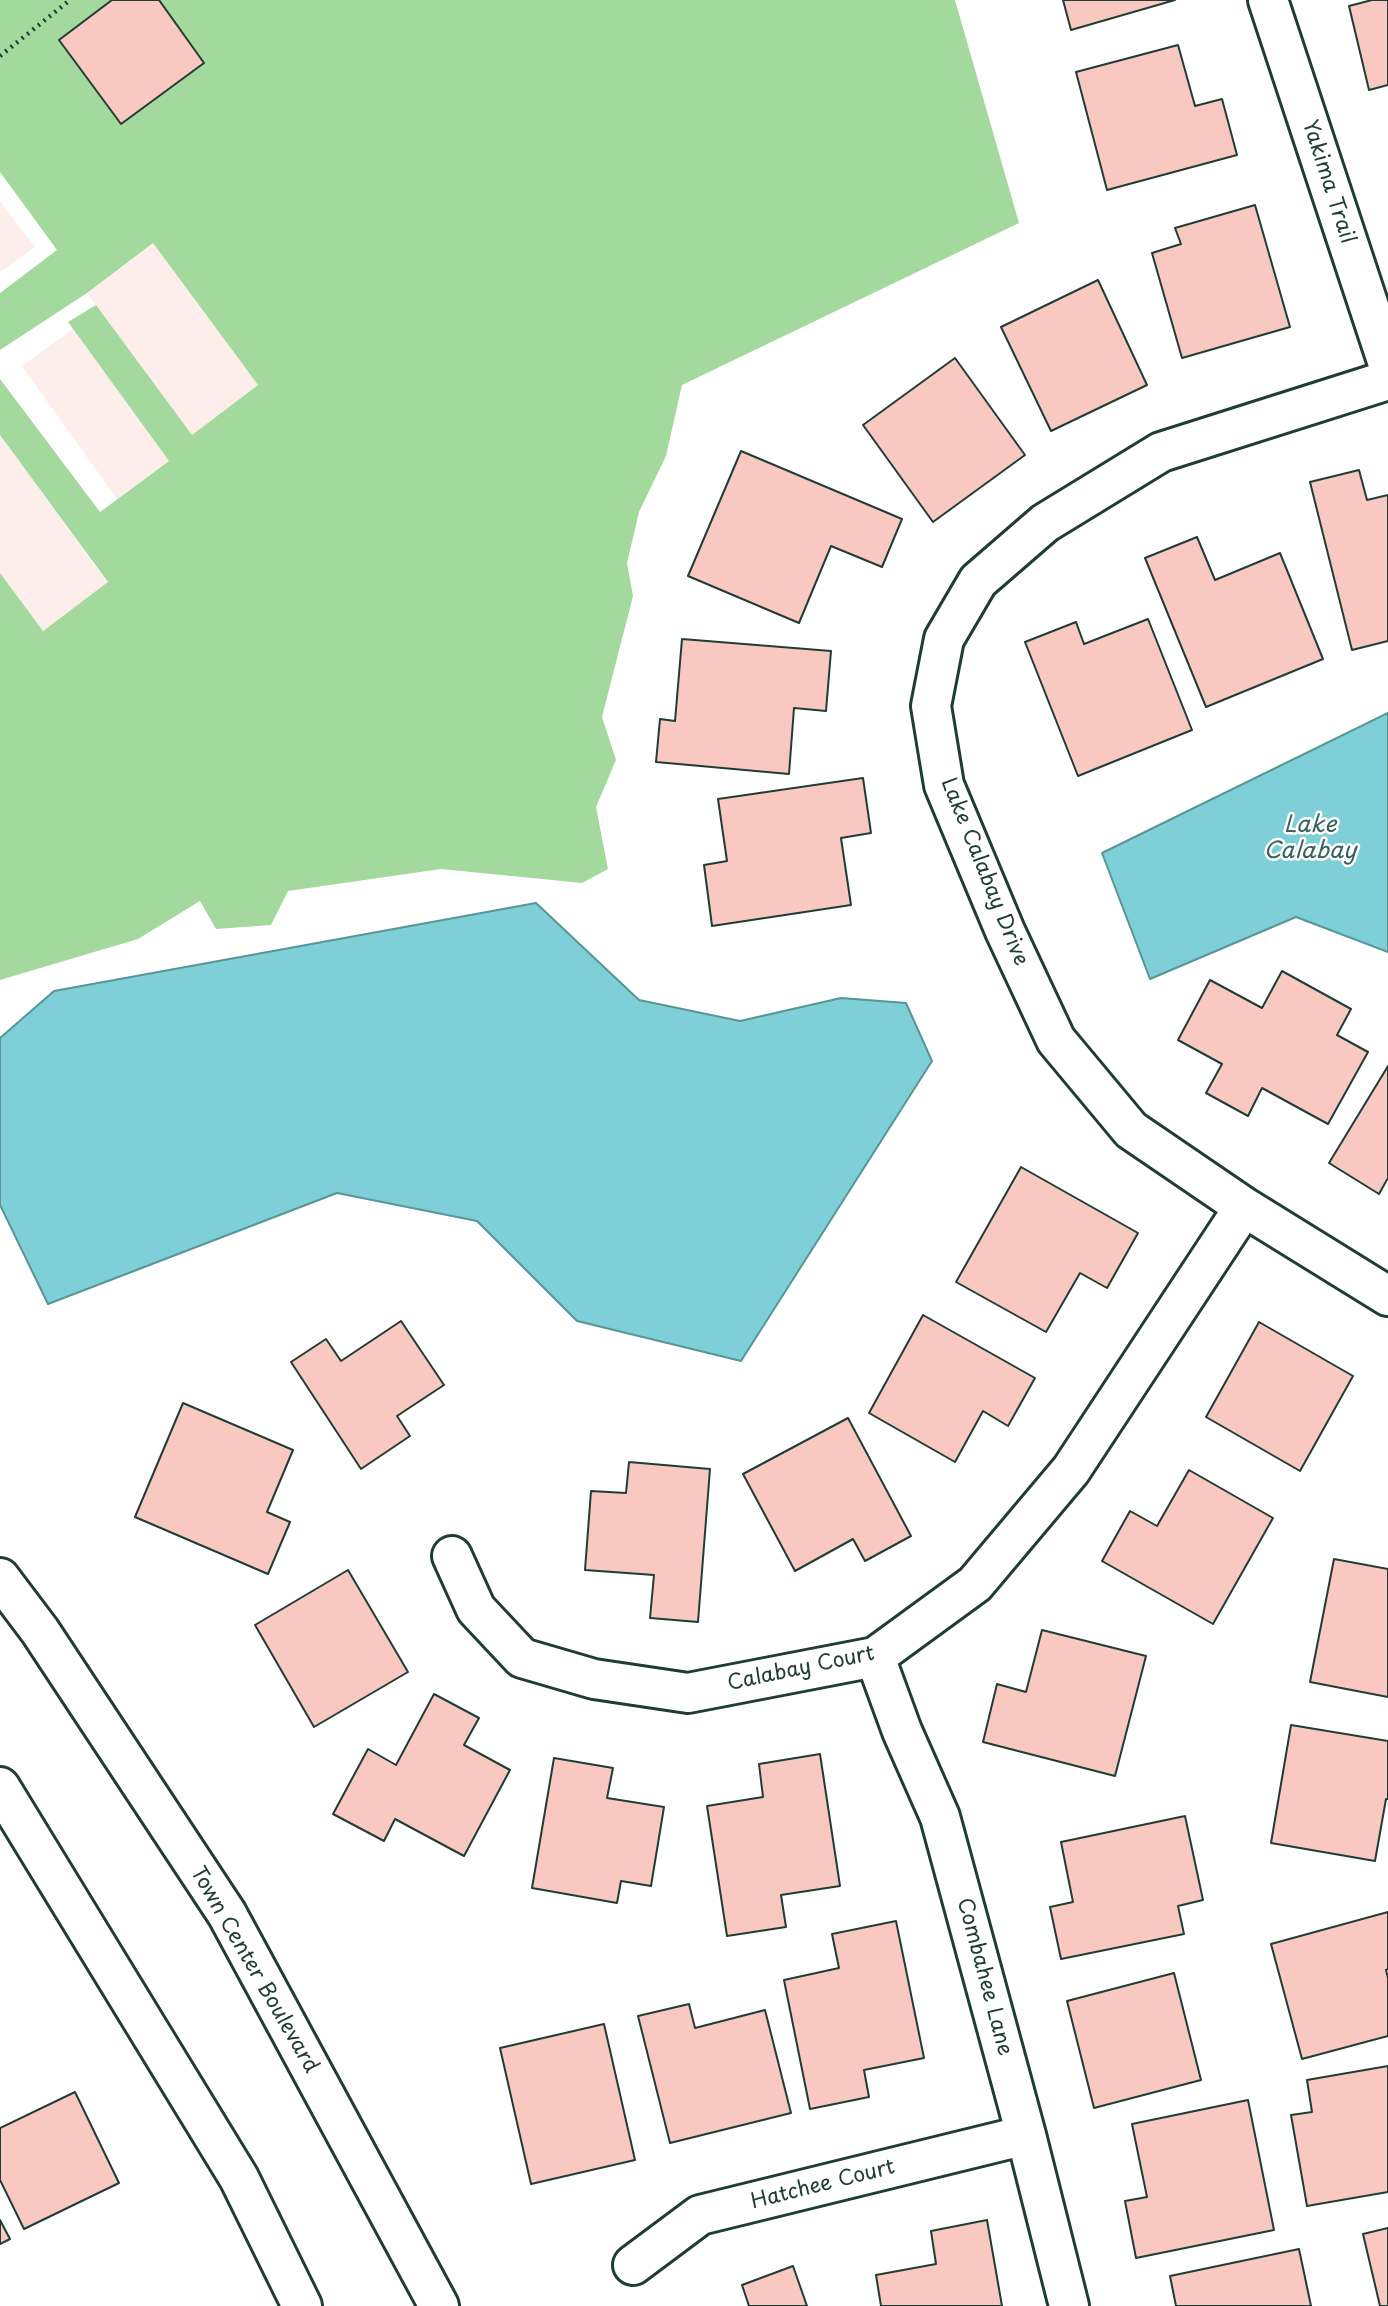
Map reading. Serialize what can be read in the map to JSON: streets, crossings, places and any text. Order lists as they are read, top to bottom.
{
  "streets": {
    "street": [
      "Yakima Trail",
      "Lake Calabay Drive",
      "Calabay Court",
      "Town Center Boulevard",
      "Combahee Lane",
      "Hatchee Court"
    ]
  },
  "crossings": [
    ["Lake Calabay Drive", "Calabay Court"],
    ["Calabay Court", "Combahee Lane"],
    ["Combahee Lane", "Hatchee Court"]
  ],
  "water": ["Lake Calabay"]
}
